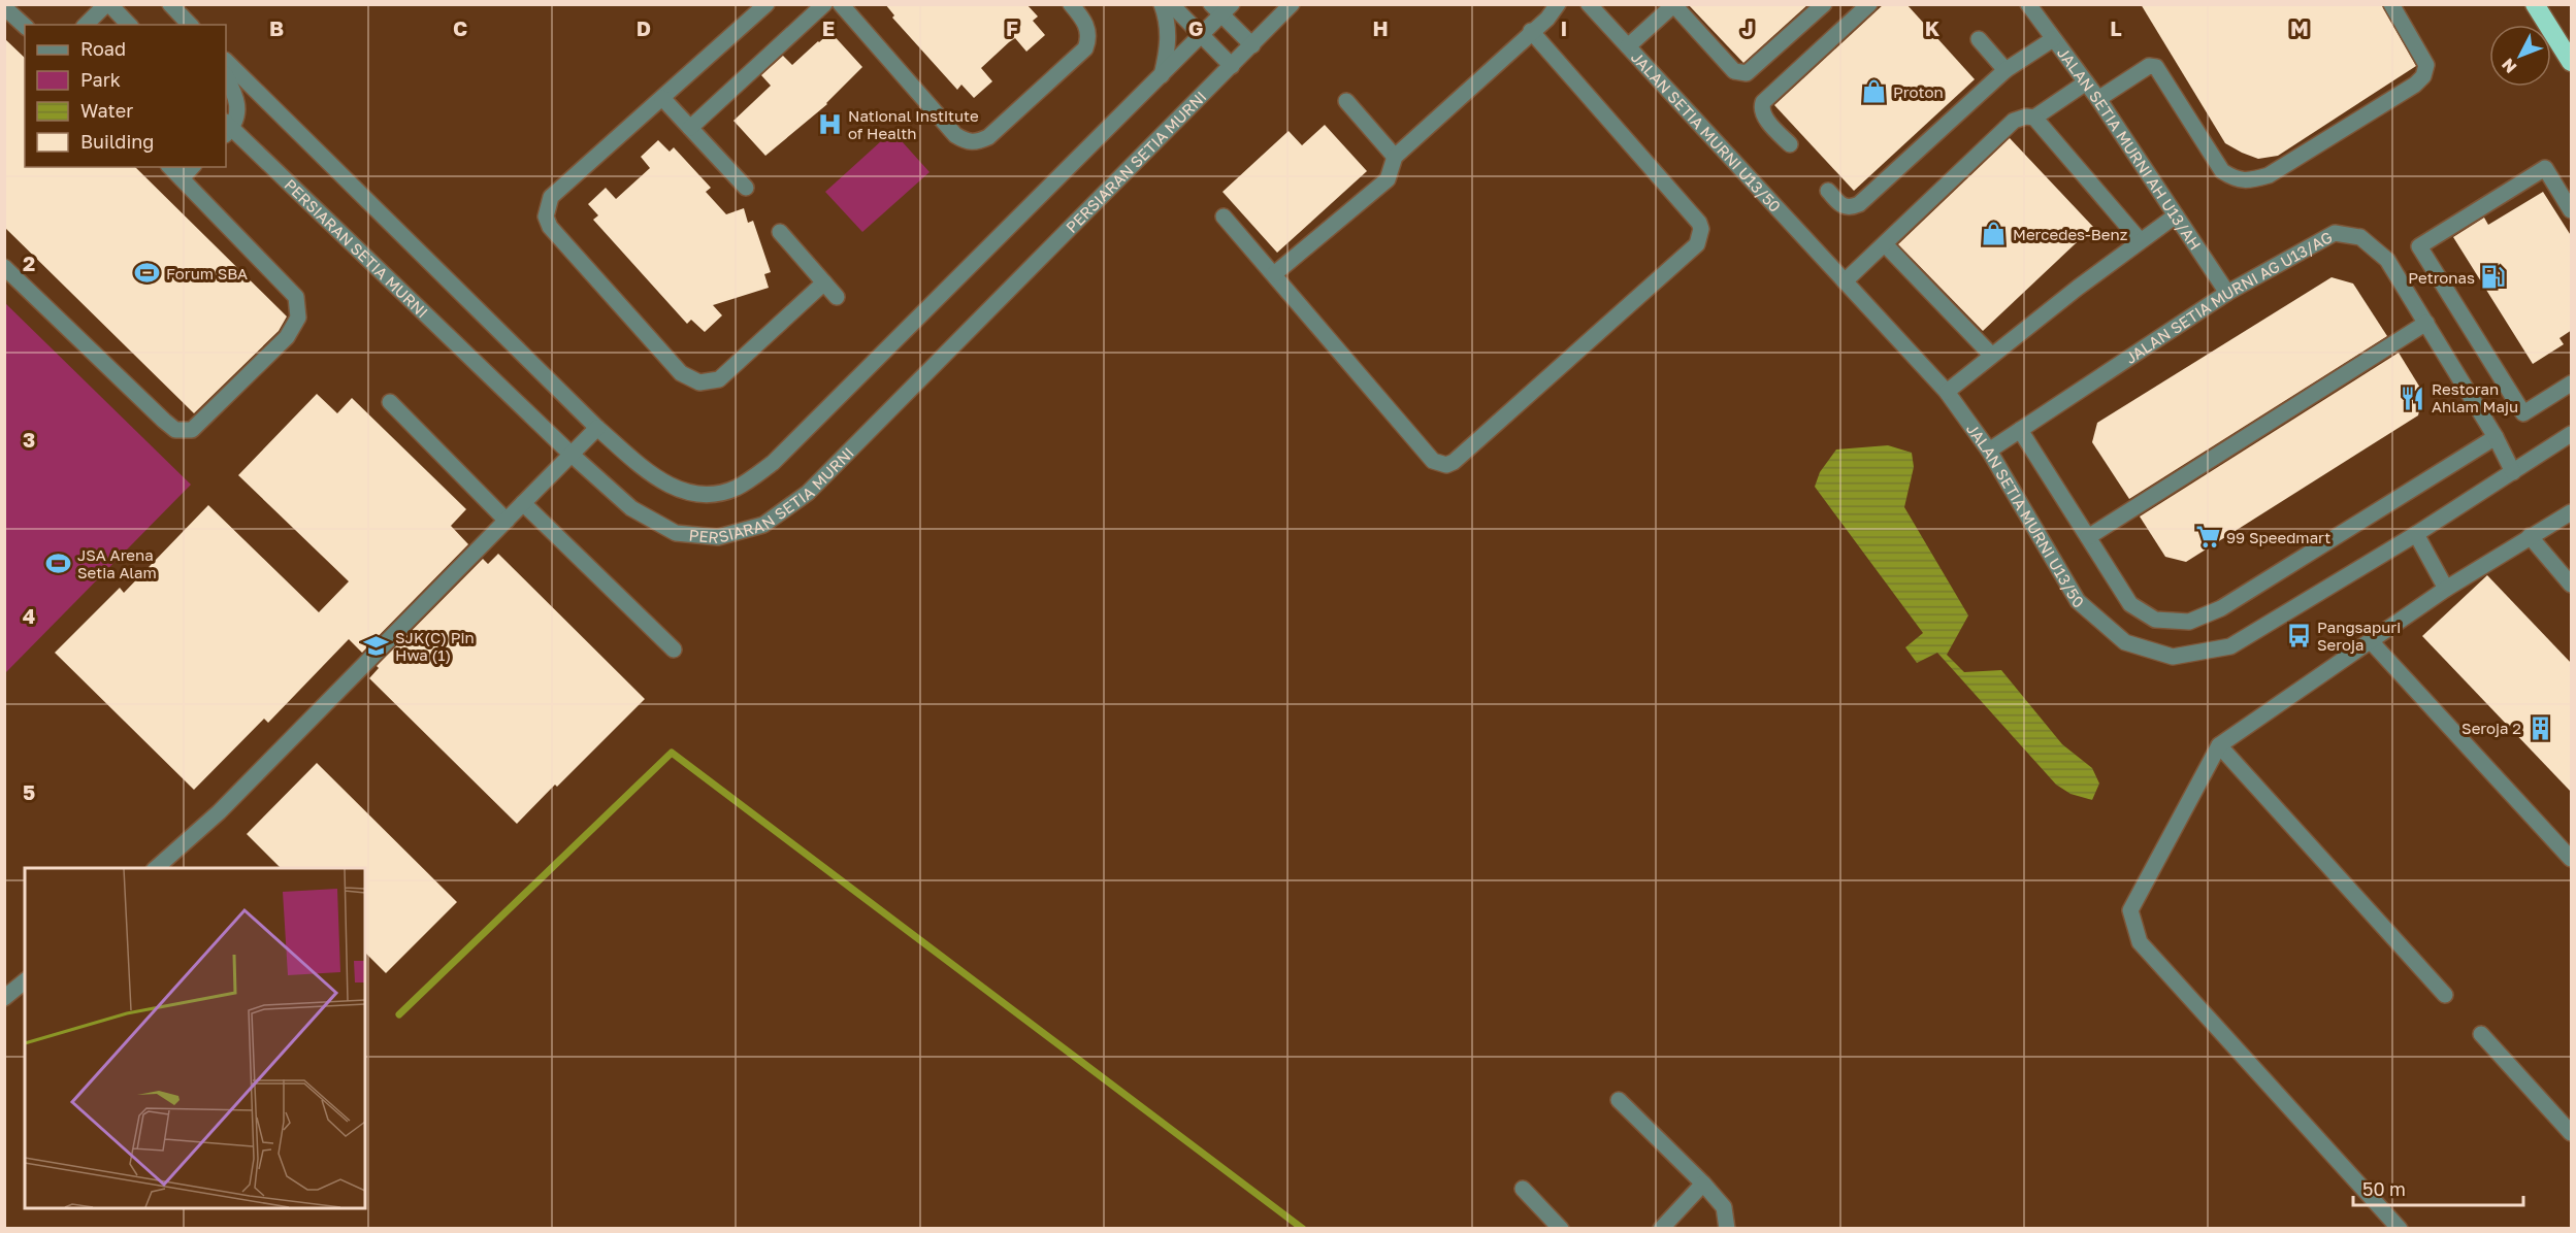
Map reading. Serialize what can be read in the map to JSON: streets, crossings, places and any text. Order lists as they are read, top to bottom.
{
  "streets": {
    "street": [
      "JALAN SETIA MURNI U13/50",
      "JALAN SETIA MURNI AH U13/AH",
      "PERSIARAN SETIA MURNI",
      "JALAN SETIA MURNI AG U13/AG"
    ]
  },
  "crossings": [
    ["JALAN SETIA MURNI U13/50", "JALAN SETIA MURNI AG U13/AG"],
    ["JALAN SETIA MURNI AH U13/AH", "JALAN SETIA MURNI AG U13/AG"]
  ],
  "places": {
    "shop": ["Proton", "Mercedes-Benz"],
    "hospital": ["National Institute of Health"],
    "sports": ["Forum SBA", "JSA Arena Setia Alam"],
    "fuel station": ["Petronas"],
    "restaurant": ["Restoran Ahlam Maju"],
    "supermarket": ["99 Speedmart"],
    "bus stop": ["Pangsapuri Seroja"],
    "school or university": ["SJK(C) Pin Hwa (1)"],
    "building": ["Seroja 2"]
  },
  "legend": [
    "Road",
    "Park",
    "Water",
    "Building"
  ],
  "scale_bar": "50 m",
  "north": "bottom left",
  "grid": {
    "columns": [
      "B",
      "C",
      "D",
      "E",
      "F",
      "G",
      "H",
      "I",
      "J",
      "K",
      "L",
      "M"
    ],
    "rows": [
      "2",
      "3",
      "4",
      "5"
    ]
  }
}
